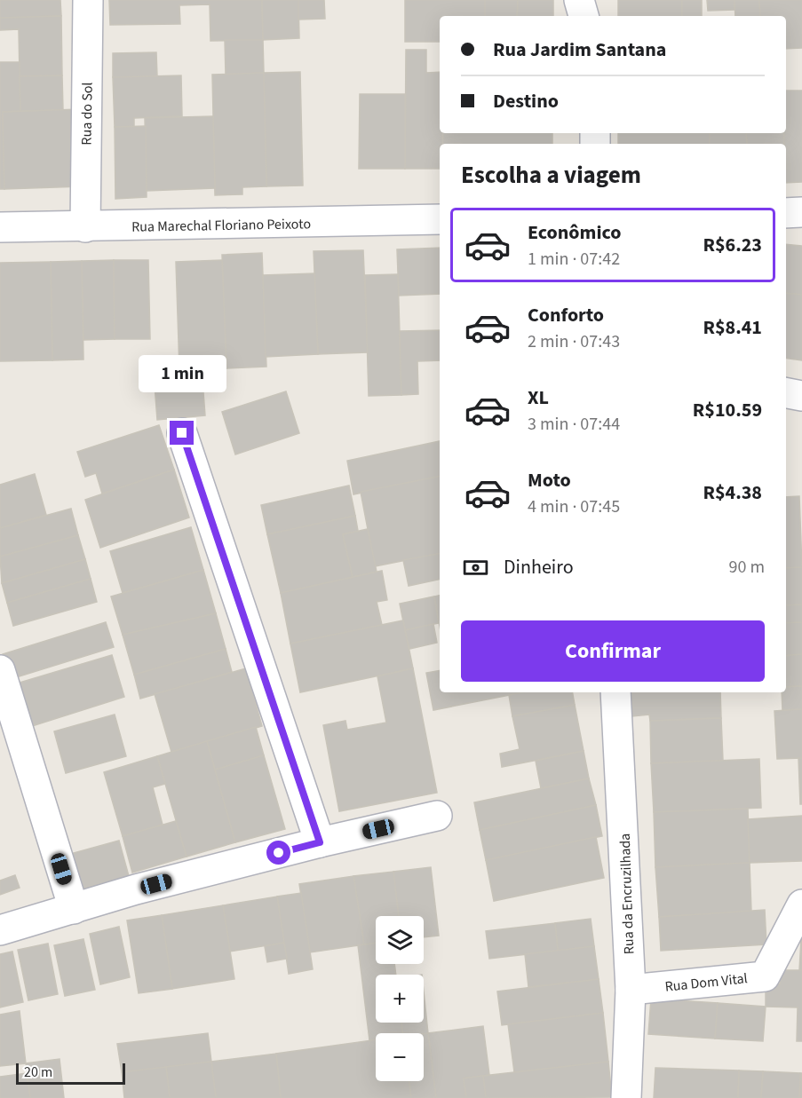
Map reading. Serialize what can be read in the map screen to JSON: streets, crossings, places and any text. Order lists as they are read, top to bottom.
{
  "streets": {
    "street": [
      "Rua do Sol",
      "Rua Marechal Floriano Peixoto",
      "Rua da Encruzilhada",
      "Rua Dom Vital"
    ]
  },
  "crossings": [
    ["Rua do Sol", "Rua Marechal Floriano Peixoto"],
    ["Rua da Encruzilhada", "Rua Dom Vital"]
  ],
  "scale_bar": "20 m",
  "page": {
    "banner": ["Rua Jardim Santana", "Destino"],
    "heading": "Escolha a viagem",
    "list": [
      {
        "name": "Econômico",
        "note": "1 min · 07:42",
        "value": "R$6.23"
      },
      {
        "name": "Conforto",
        "note": "2 min · 07:43",
        "value": "R$8.41"
      },
      {
        "name": "XL",
        "note": "3 min · 07:44",
        "value": "R$10.59"
      },
      {
        "name": "Moto",
        "note": "4 min · 07:45",
        "value": "R$4.38"
      }
    ],
    "bubble": "1 min",
    "pay": ["Dinheiro", "90 m"],
    "buttons": "Confirmar",
    "map_buttons": ["+", "−"],
    "scale": "20 m"
  }
}
